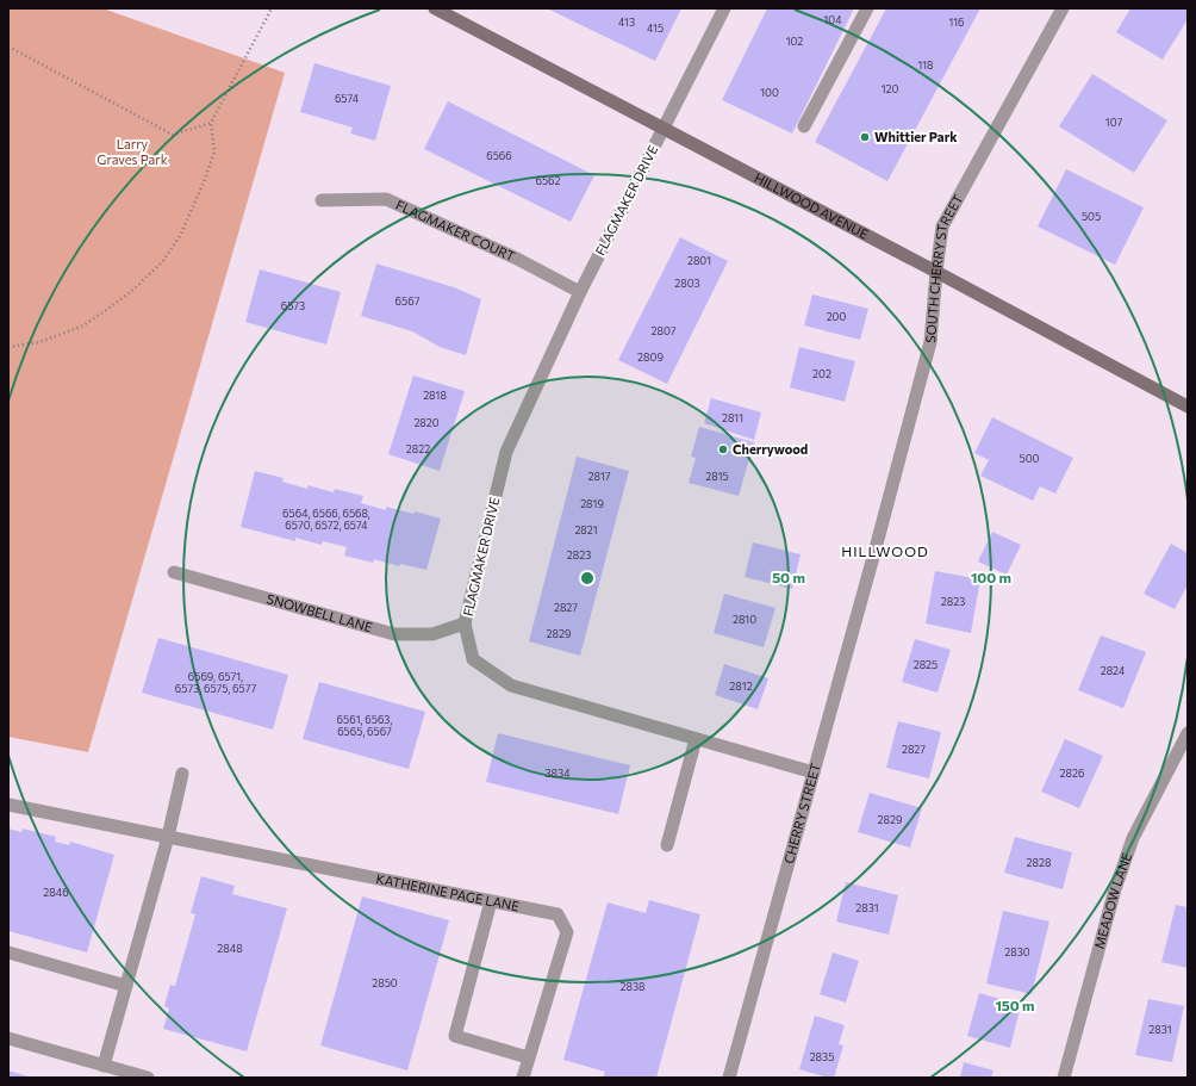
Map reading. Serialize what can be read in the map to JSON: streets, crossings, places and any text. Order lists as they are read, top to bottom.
{
  "streets": {
    "main road": ["HILLWOOD AVENUE"],
    "street": [
      "FLAGMAKER DRIVE",
      "FLAGMAKER COURT",
      "SOUTH CHERRY STREET",
      "SNOWBELL LANE",
      "CHERRY STREET",
      "KATHERINE PAGE LANE",
      "MEADOW LANE"
    ]
  },
  "crossings": [
    ["FLAGMAKER DRIVE", "HILLWOOD AVENUE"],
    ["FLAGMAKER DRIVE", "FLAGMAKER COURT"],
    ["FLAGMAKER DRIVE", "SNOWBELL LANE"],
    ["FLAGMAKER DRIVE", "CHERRY STREET"],
    ["HILLWOOD AVENUE", "SOUTH CHERRY STREET"],
    ["SOUTH CHERRY STREET", "CHERRY STREET"]
  ],
  "districts": ["HILLWOOD"],
  "parks": ["Larry Graves Park"],
  "places": ["Whittier Park", "Cherrywood"],
  "house_numbers": [
    "104",
    "413",
    "116",
    "415",
    "102",
    "118",
    "120",
    "100",
    "6574",
    "107",
    "6566",
    "6562",
    "505",
    "2801",
    "2803",
    "6567",
    "6573",
    "200",
    "2807",
    "2809",
    "202",
    "2818",
    "2811",
    "2820",
    "2822",
    "500",
    "2817",
    "2815",
    "2819",
    "6564, 6566, 6568, 6570, 6572, 6574",
    "2821",
    "2823",
    "2823",
    "2827",
    "2810",
    "2829",
    "2825",
    "2824",
    "6569, 6571, 6573, 6575, 6577",
    "2812",
    "6561, 6563, 6565, 6567",
    "2827",
    "3834",
    "2826",
    "2829",
    "2828",
    "2846",
    "2831",
    "2848",
    "2830",
    "2850",
    "2838",
    "2831",
    "2835"
  ],
  "rings": ["50 m", "100 m", "150 m"]
}
